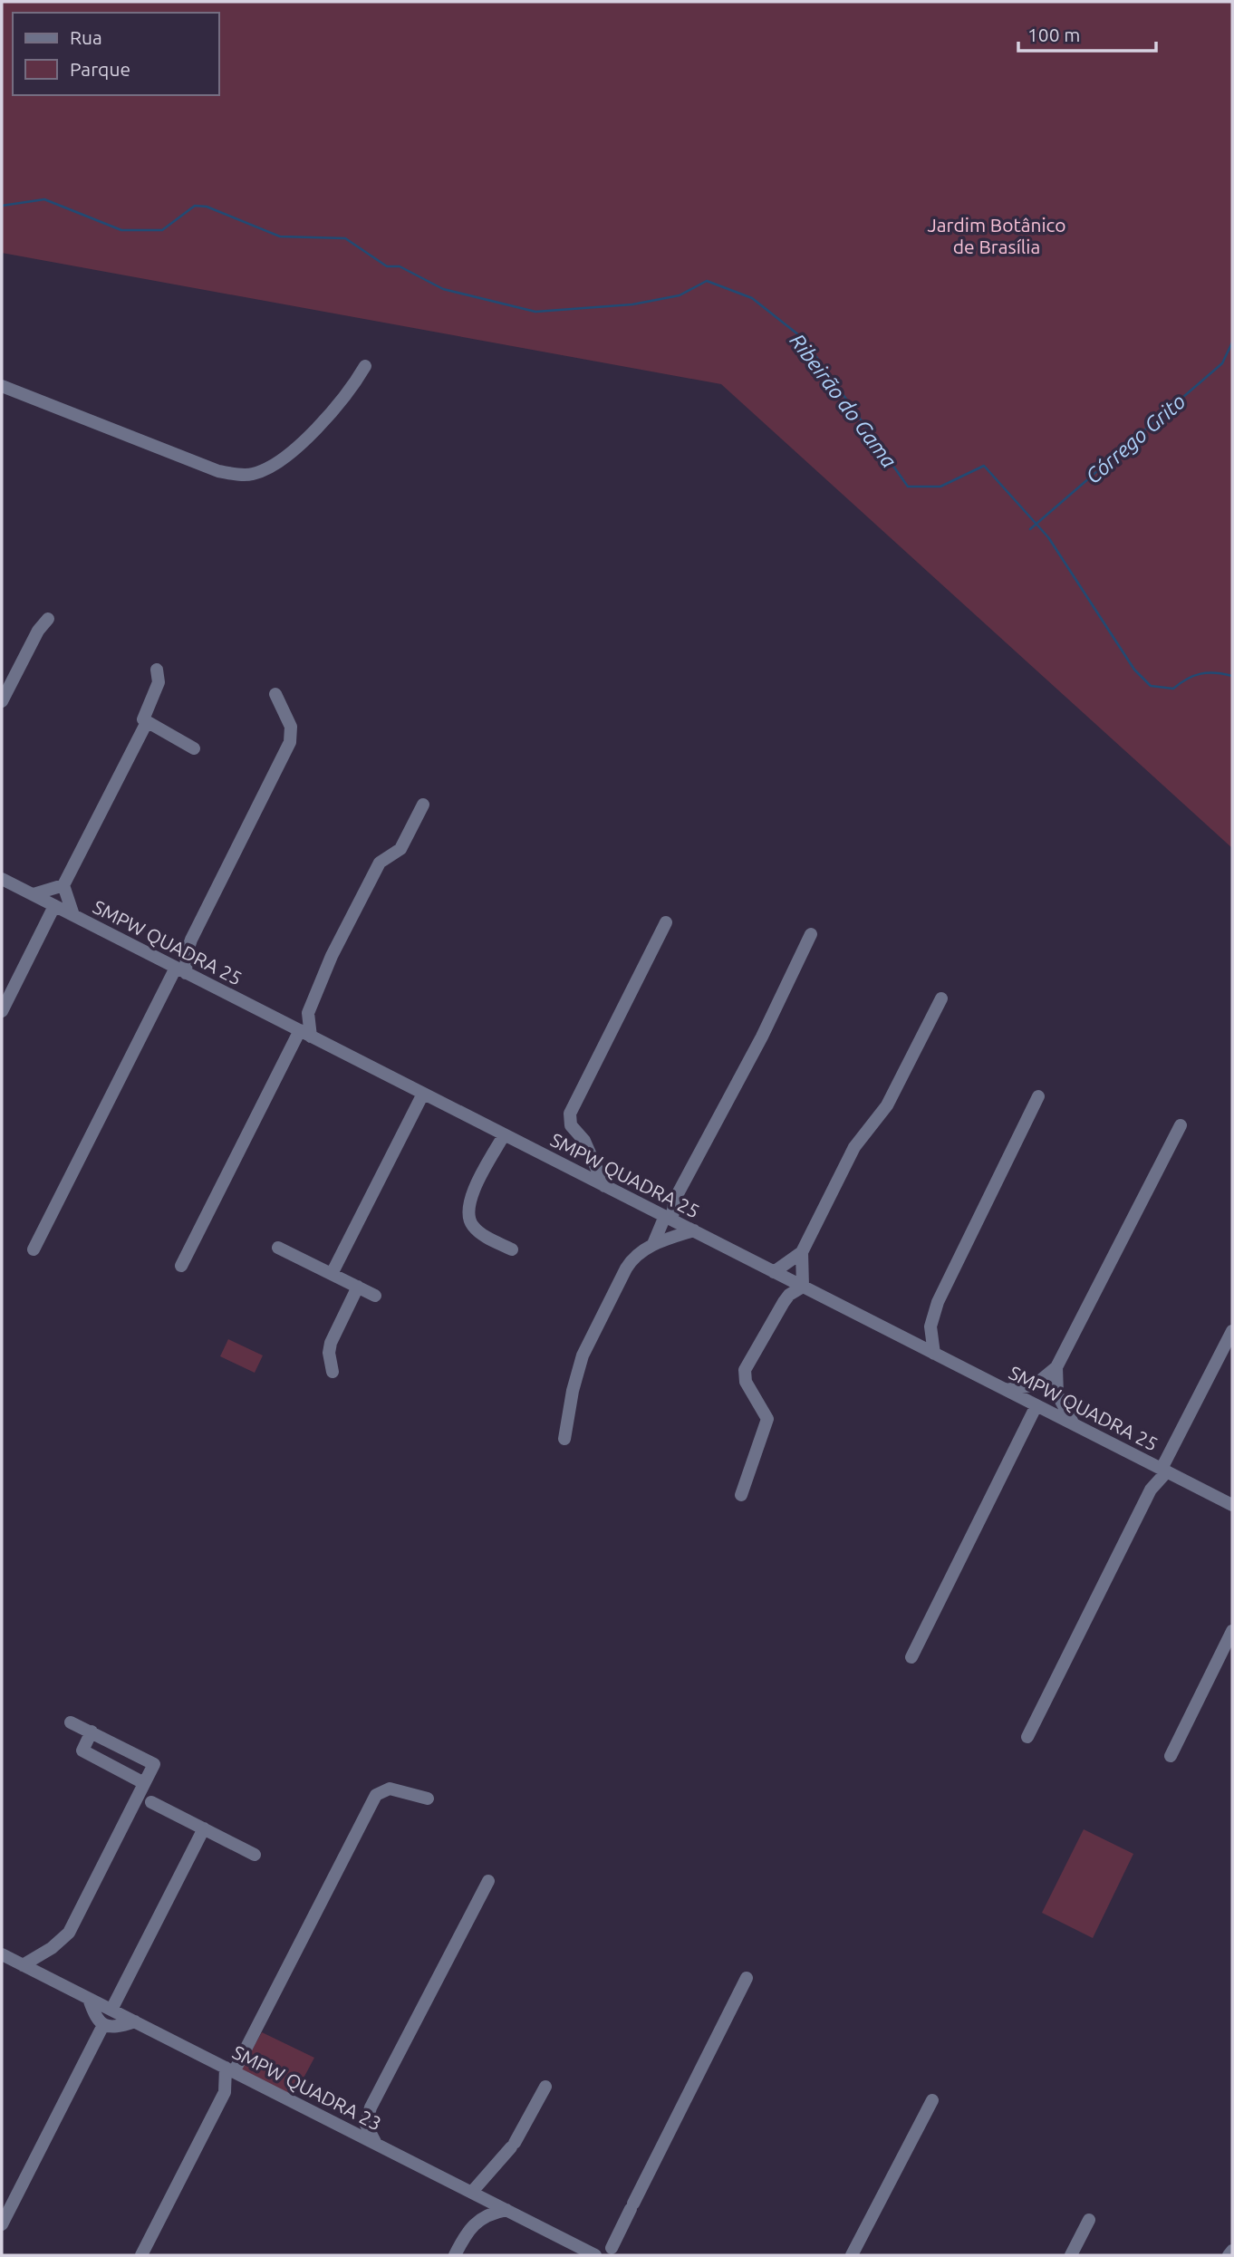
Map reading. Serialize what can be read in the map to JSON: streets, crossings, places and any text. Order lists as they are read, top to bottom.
{
  "streets": {
    "street": ["SMPW QUADRA 25", "SMPW QUADRA 23"]
  },
  "water": ["Ribeirão do Gama", "Córrego Grito"],
  "parks": ["Jardim Botânico de Brasília"],
  "legend": ["Rua", "Parque"],
  "scale_bar": "100 m"
}
